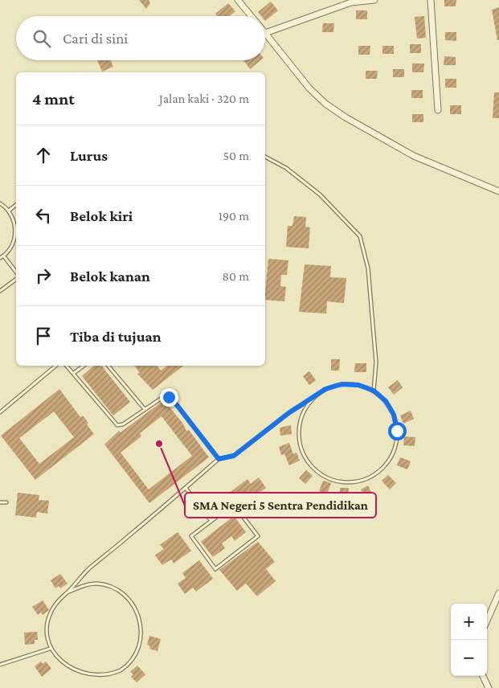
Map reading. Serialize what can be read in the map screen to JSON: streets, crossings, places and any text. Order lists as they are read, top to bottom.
{
  "places": ["SMA Negeri 5 Sentra Pendidikan"],
  "page": {
    "search": "Cari di sini",
    "heading": ["4 mnt", "Jalan kaki · 320 m"],
    "list": [
      ["Lurus", "50 m"],
      ["Belok kiri", "190 m"],
      ["Belok kanan", "80 m"],
      "Tiba di tujuan"
    ],
    "map_buttons": ["+", "−"]
  }
}
